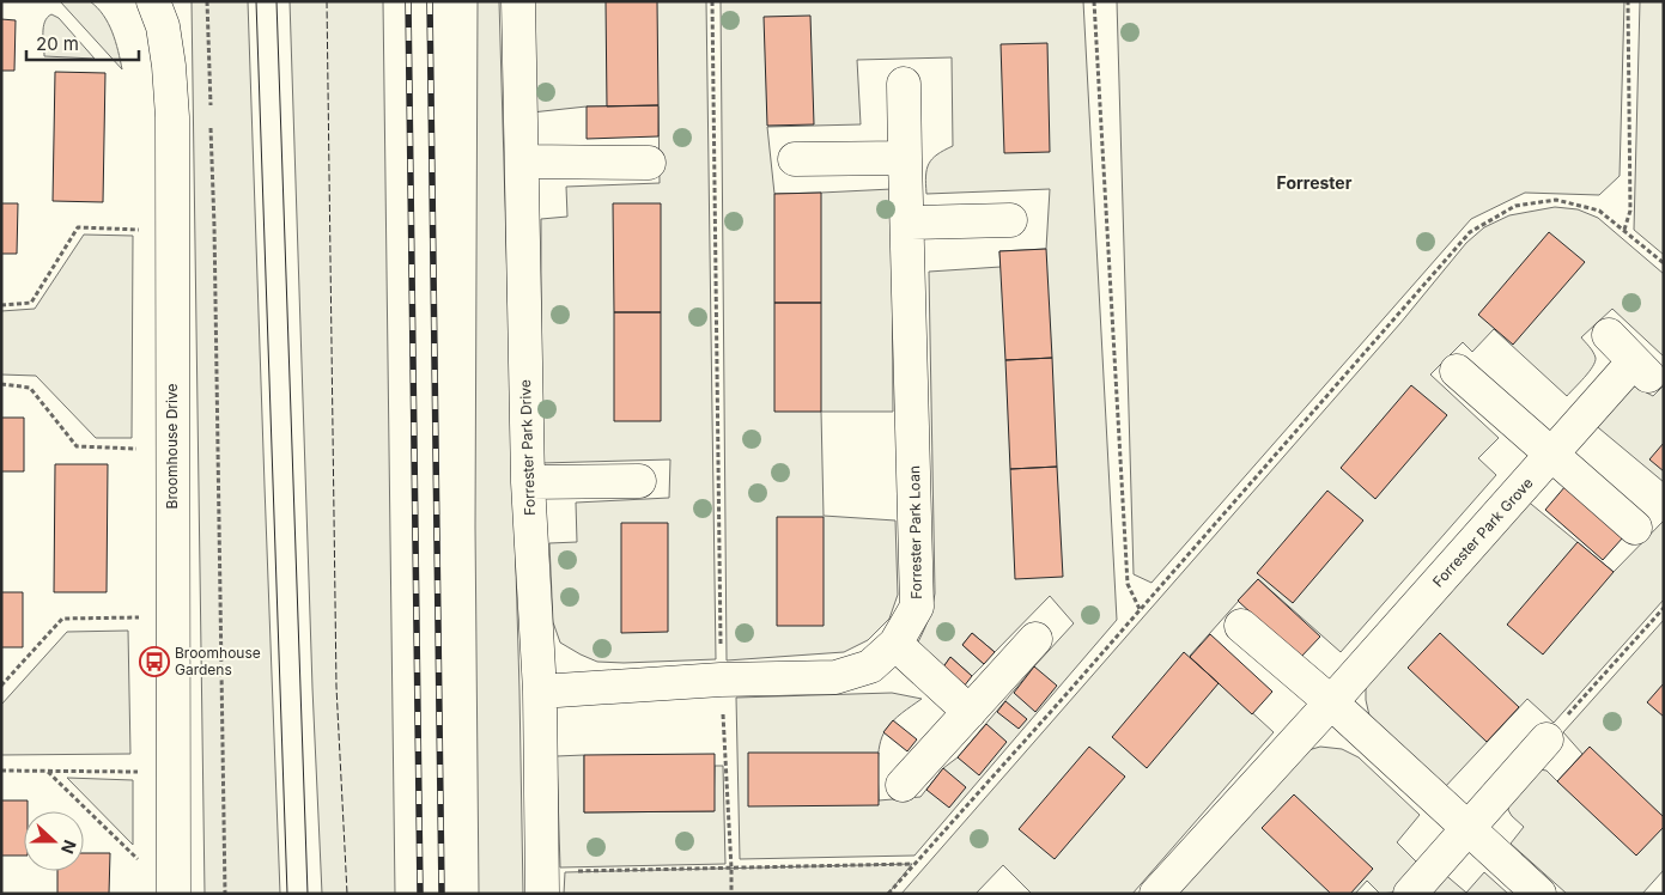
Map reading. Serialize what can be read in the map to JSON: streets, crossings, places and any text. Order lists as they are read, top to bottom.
{
  "streets": {
    "street": [
      "Broomhouse Drive",
      "Forrester Park Drive",
      "Forrester Park Loan",
      "Forrester Park Grove"
    ]
  },
  "crossings": [
    ["Forrester Park Drive", "Forrester Park Loan"]
  ],
  "districts": ["Forrester"],
  "places": {
    "bus stop": ["Broomhouse Gardens"]
  },
  "scale_bar": "20 m",
  "north": "right"
}
